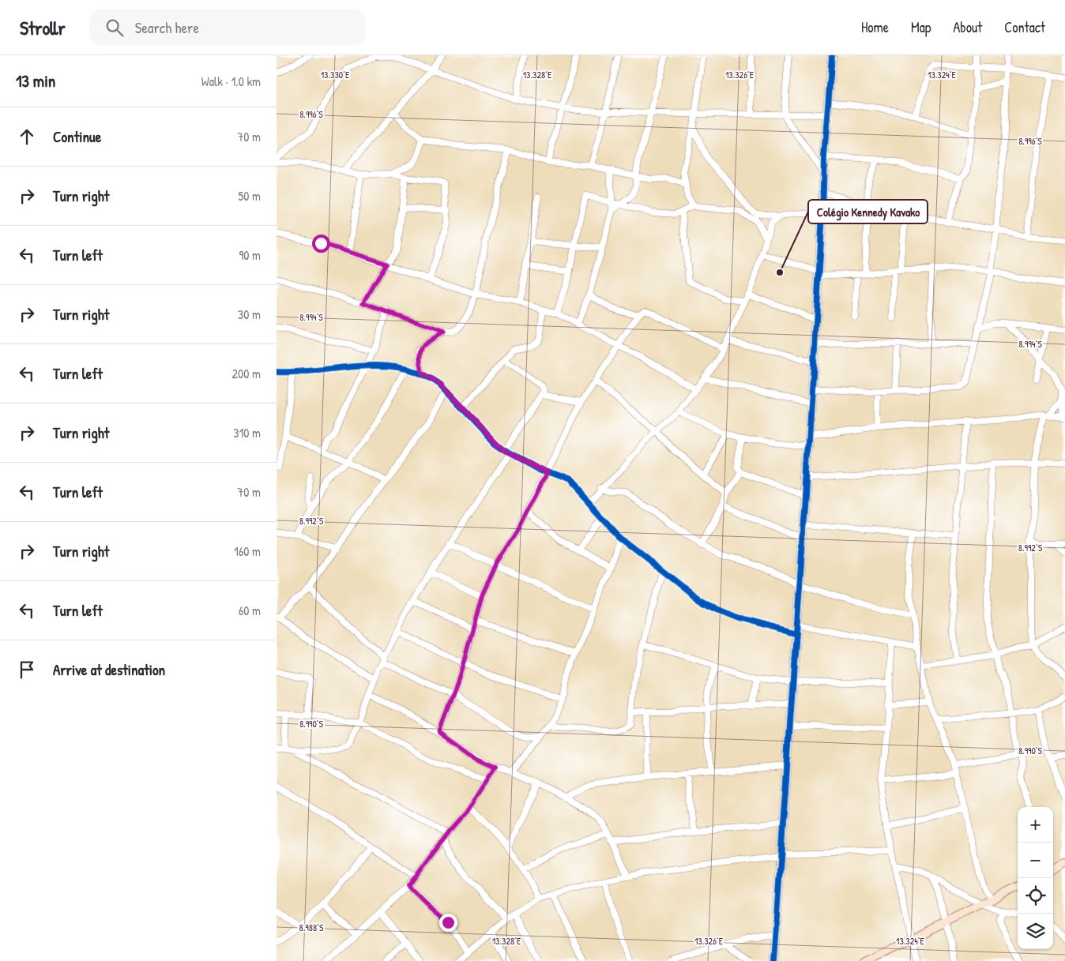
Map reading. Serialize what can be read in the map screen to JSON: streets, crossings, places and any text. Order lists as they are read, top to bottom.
{
  "places": ["Colégio Kennedy Kavako"],
  "page": {
    "header": "Strollr",
    "search": "Search here",
    "nav": [
      "Home",
      "Map",
      "About",
      "Contact"
    ],
    "heading": ["13 min", "Walk · 1.0 km"],
    "list": [
      ["Continue", "70 m"],
      ["Turn right", "50 m"],
      ["Turn left", "90 m"],
      ["Turn right", "30 m"],
      ["Turn left", "200 m"],
      ["Turn right", "310 m"],
      ["Turn left", "70 m"],
      ["Turn right", "160 m"],
      ["Turn left", "60 m"],
      "Arrive at destination"
    ],
    "map_buttons": ["+", "−"]
  },
  "coordinates": [
    "13.330°E",
    "13.328°E",
    "13.326°E",
    "13.324°E",
    "8.996°S",
    "8.994°S",
    "8.992°S",
    "8.990°S",
    "8.988°S"
  ]
}
